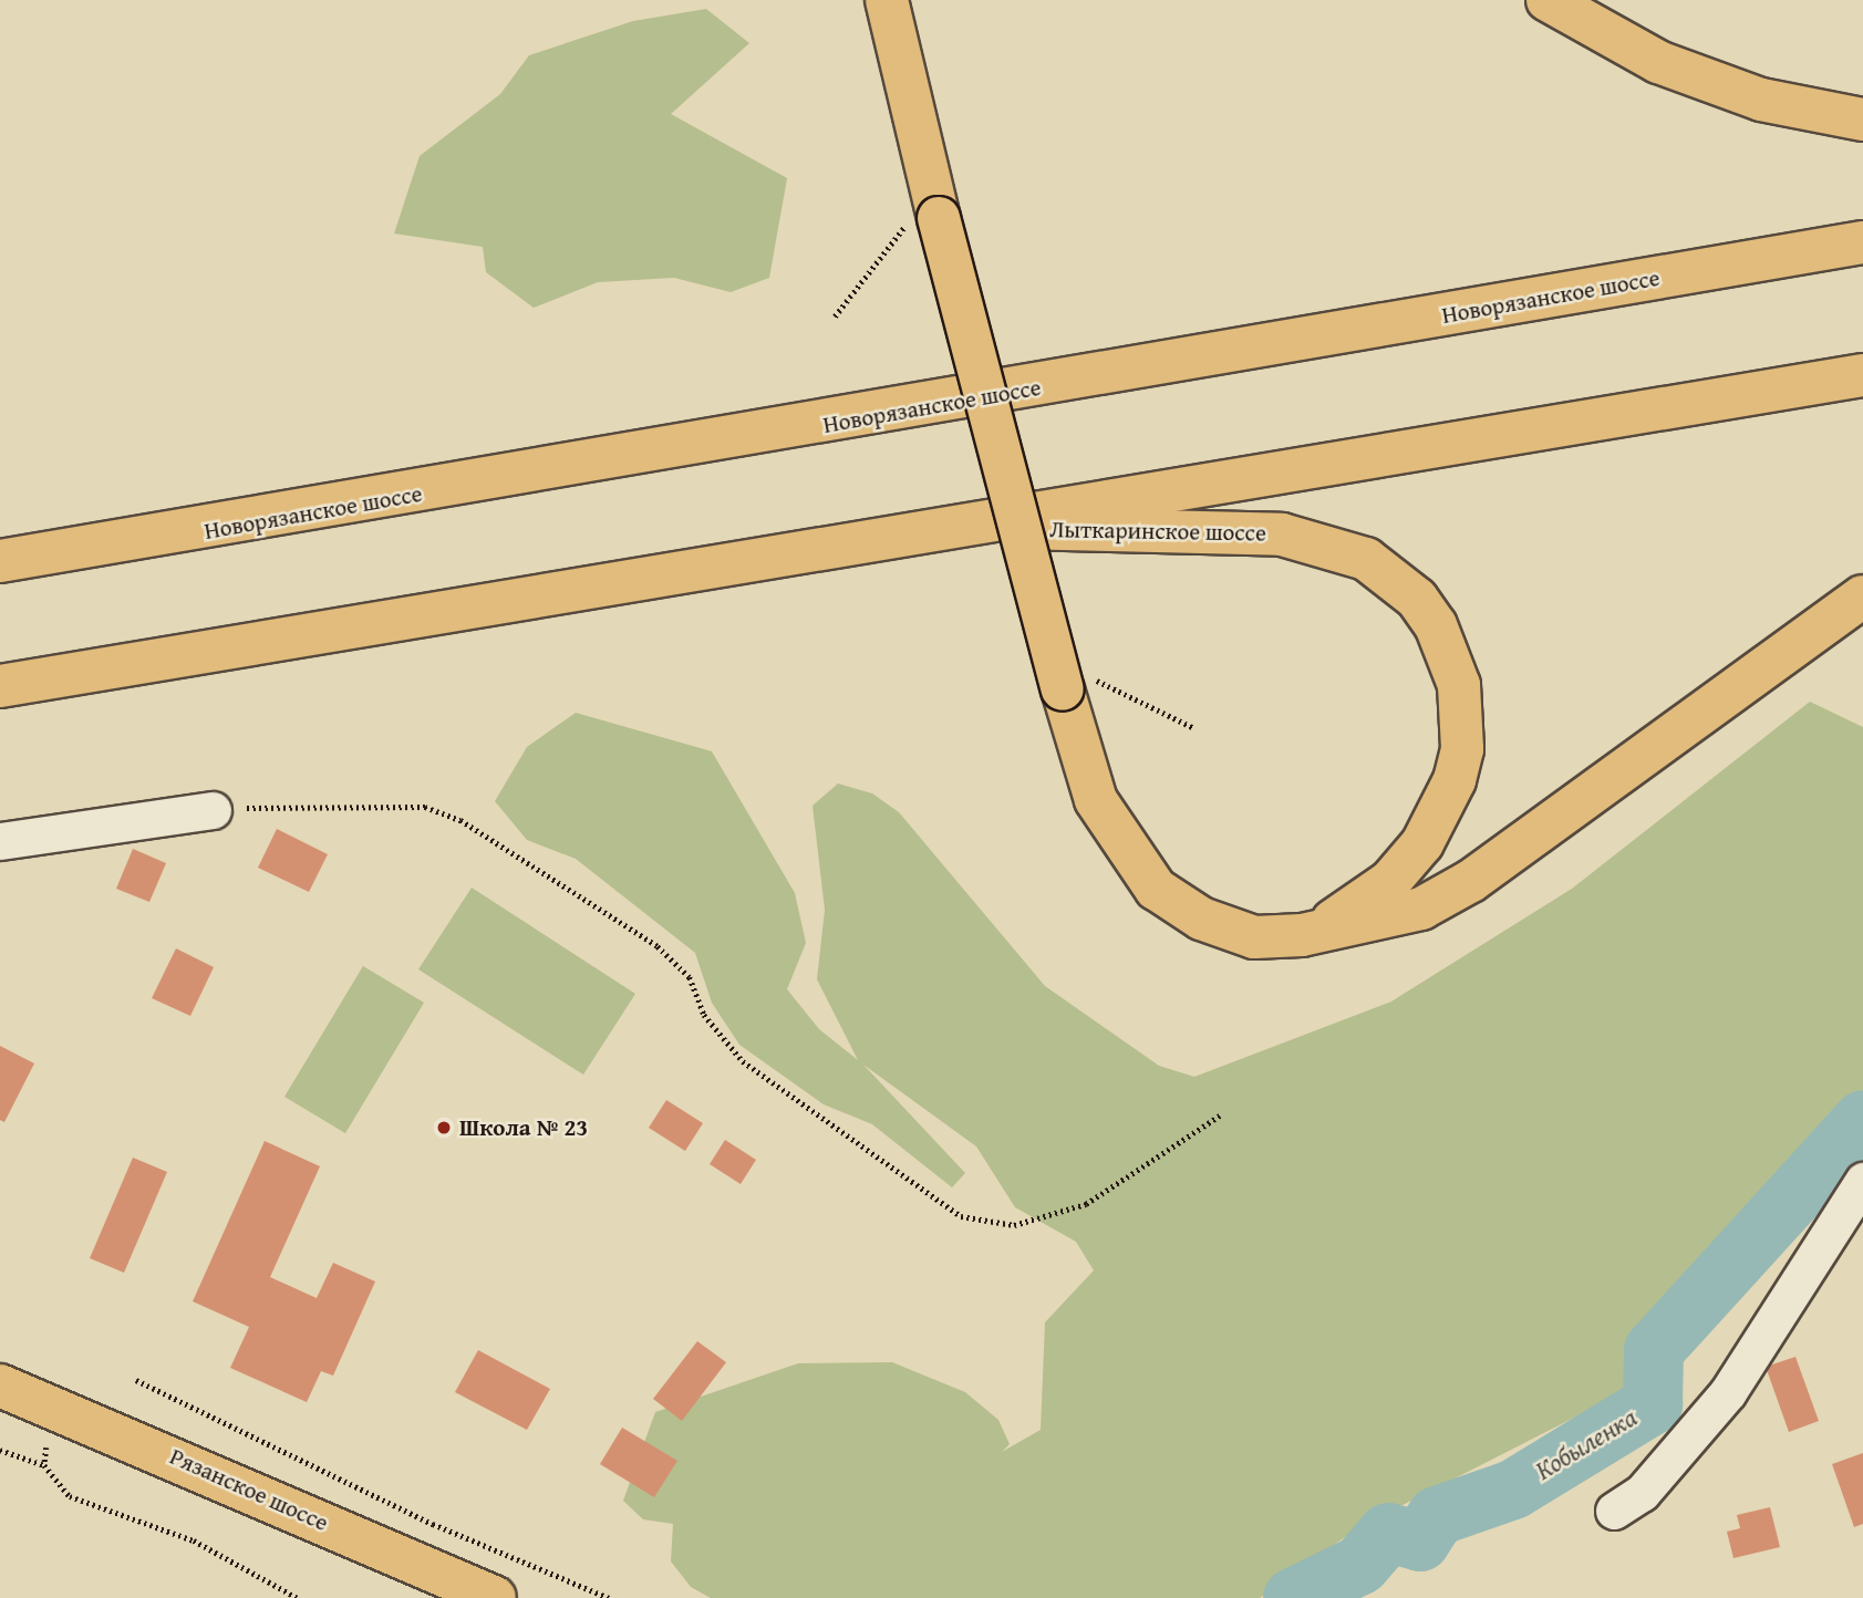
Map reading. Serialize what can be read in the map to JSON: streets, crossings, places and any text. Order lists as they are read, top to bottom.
{
  "streets": {
    "main road": ["Новорязанское шоссе", "Лыткаринское шоссе", "Рязанское шоссе"]
  },
  "water": ["Кобыленка"],
  "places": ["Школа № 23"]
}
